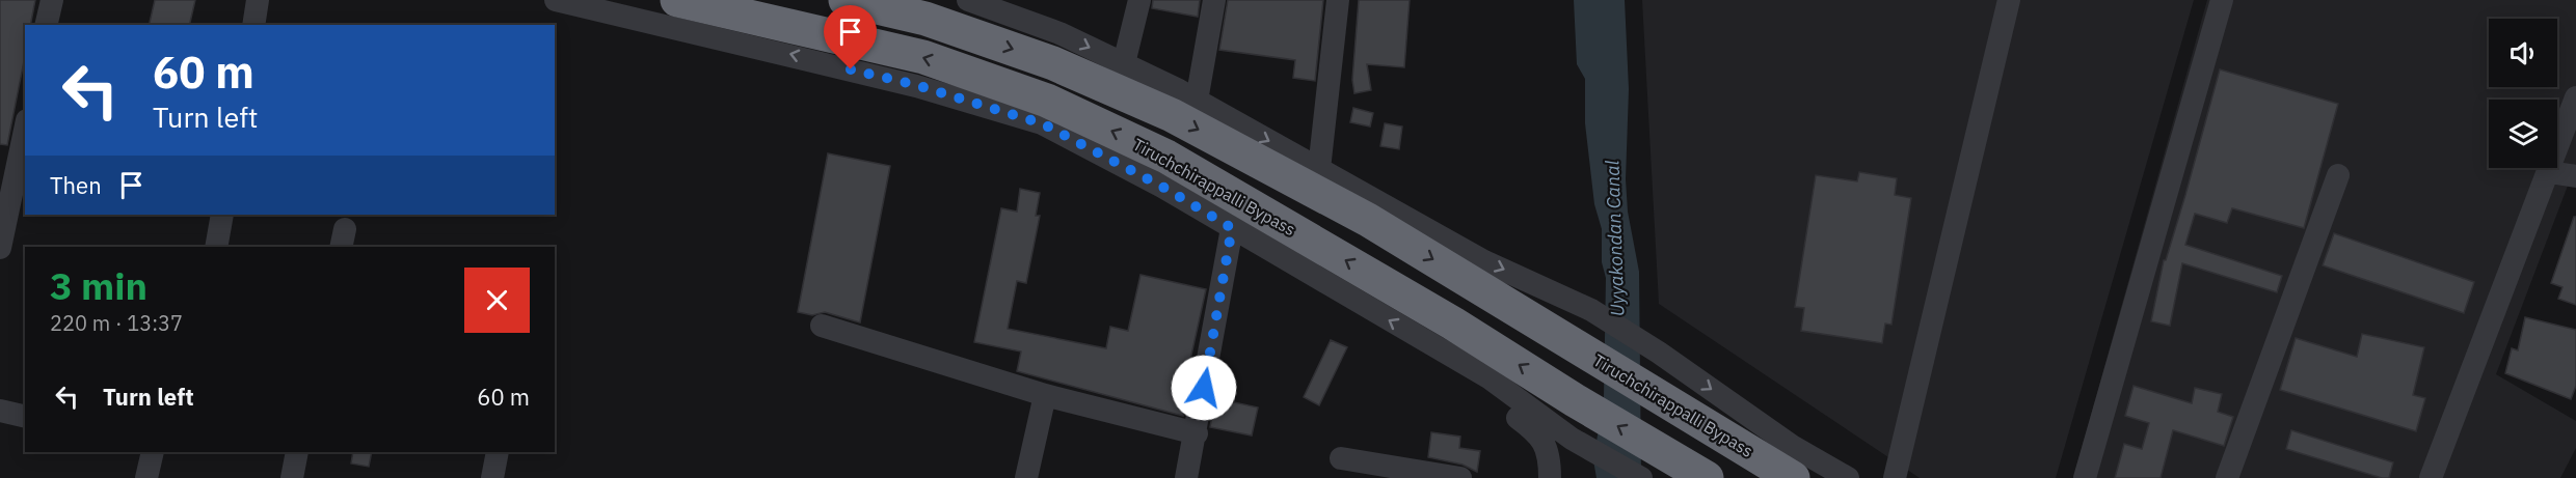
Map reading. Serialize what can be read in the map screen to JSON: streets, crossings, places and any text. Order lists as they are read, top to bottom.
{
  "streets": {
    "highway": ["Tiruchchirappalli Bypass"]
  },
  "water": ["Uyyakondan Canal"],
  "page": {
    "turn": ["60 m", "Turn left"],
    "then": "Then",
    "heading": ["3 min", "220 m · 13:37"],
    "list": [
      {
        "name": "Turn left",
        "value": "60 m"
      }
    ]
  }
}
